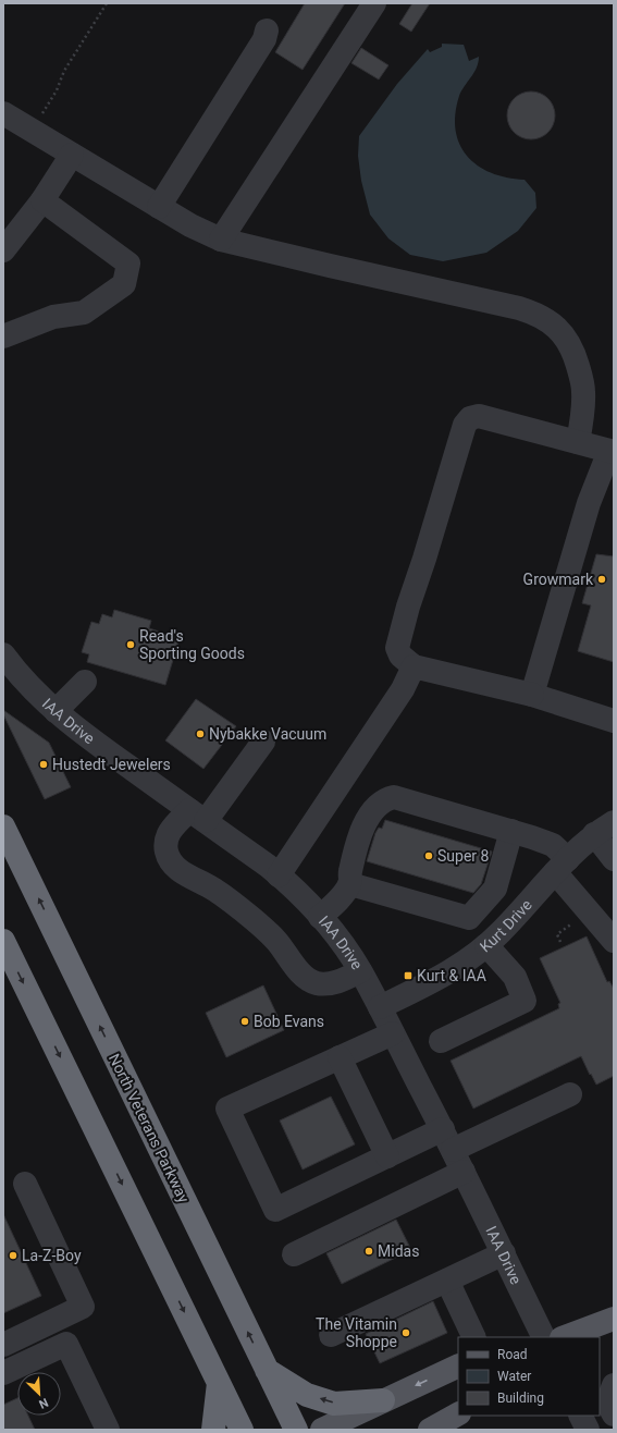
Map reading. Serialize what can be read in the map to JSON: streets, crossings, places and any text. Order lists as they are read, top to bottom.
{
  "streets": {
    "highway": ["North Veterans Parkway"],
    "street": ["IAA Drive", "Kurt Drive"]
  },
  "crossings": [
    ["IAA Drive", "Kurt Drive"]
  ],
  "places": {
    "other": [
      "Growmark",
      "Read's Sporting Goods",
      "Nybakke Vacuum",
      "Hustedt Jewelers",
      "Super 8",
      "Bob Evans",
      "Midas",
      "La-Z-Boy",
      "The Vitamin Shoppe"
    ],
    "transit": ["Kurt & IAA"]
  },
  "legend": ["Road", "Water", "Building"],
  "north": "bottom right"
}
